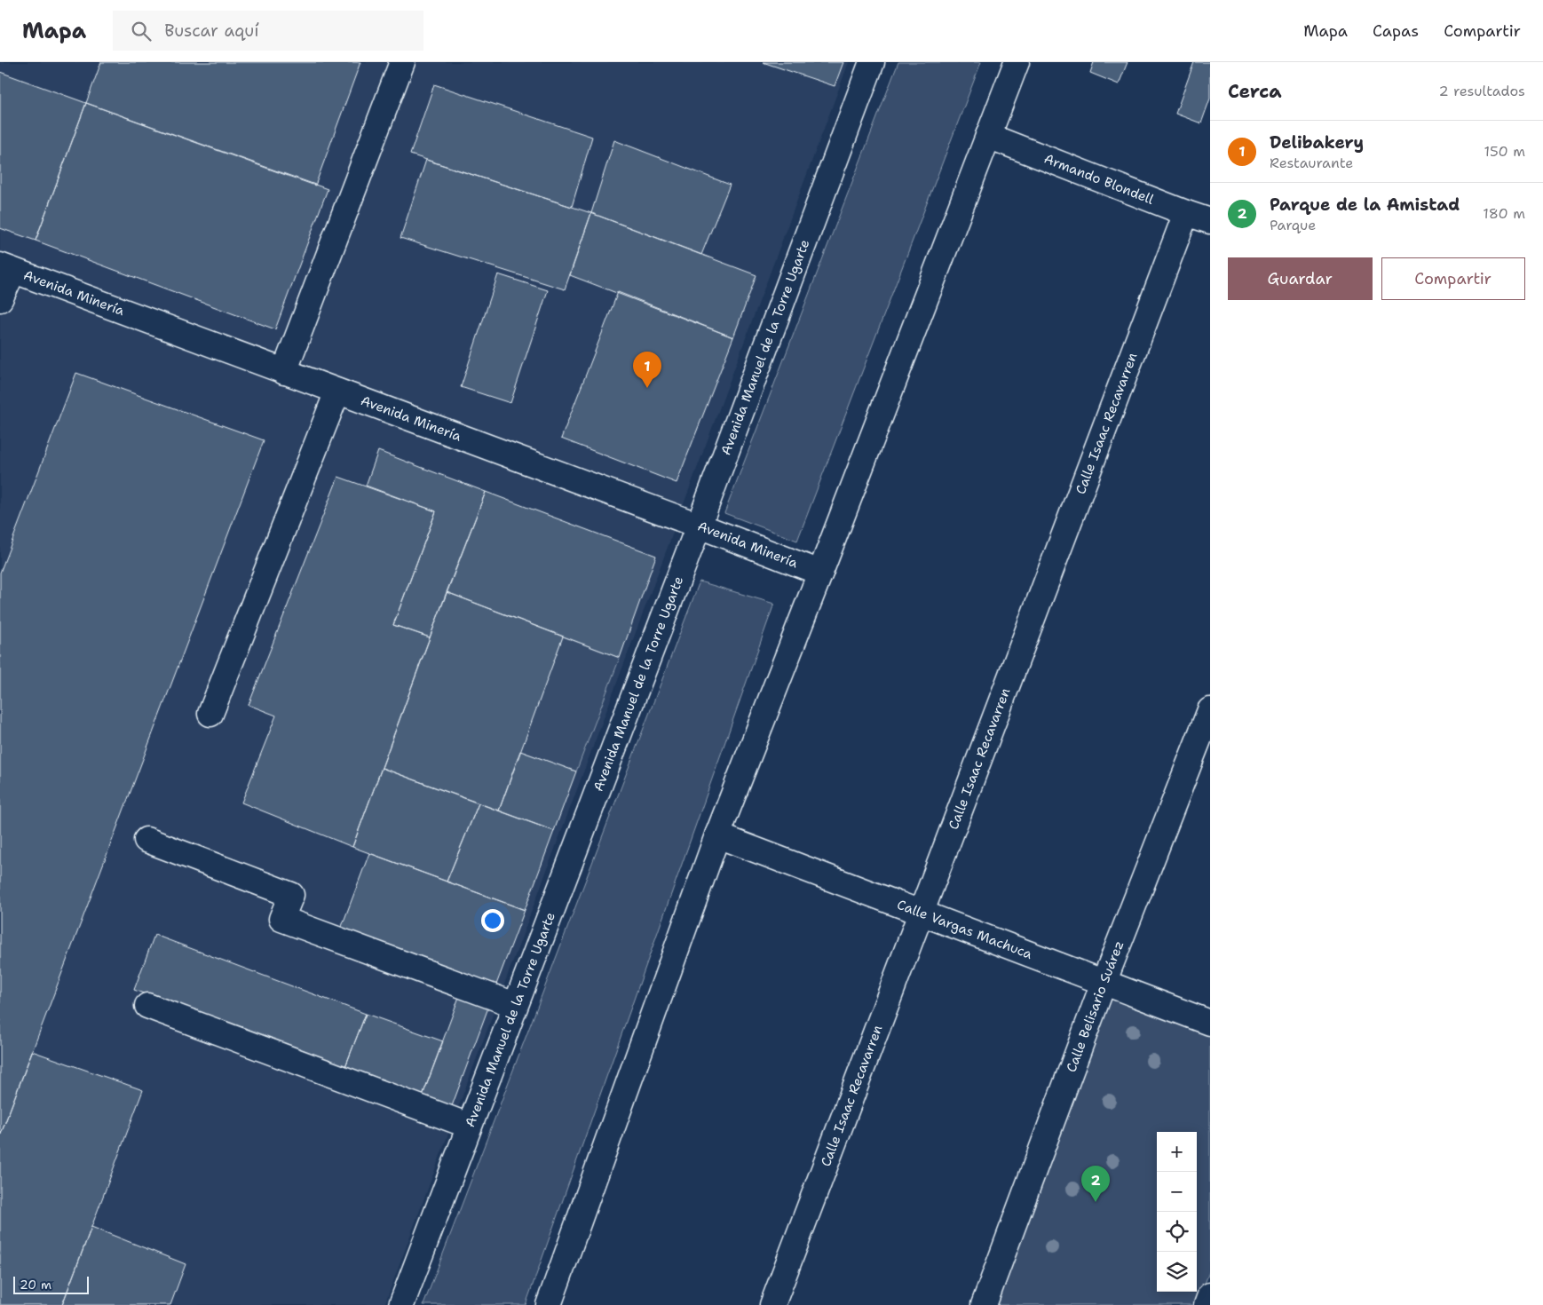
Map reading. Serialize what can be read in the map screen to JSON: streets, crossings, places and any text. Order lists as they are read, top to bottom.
{
  "streets": {
    "street": [
      "Armando Blondell",
      "Avenida Minería",
      "Avenida Manuel de la Torre Ugarte",
      "Calle Isaac Recavarren",
      "Calle Vargas Machuca",
      "Calle Belisario Suárez"
    ]
  },
  "crossings": [
    ["Armando Blondell", "Calle Isaac Recavarren"],
    ["Avenida Minería", "Avenida Manuel de la Torre Ugarte"],
    ["Calle Isaac Recavarren", "Calle Vargas Machuca"],
    ["Calle Vargas Machuca", "Calle Belisario Suárez"]
  ],
  "scale_bar": "20 m",
  "page": {
    "header": "Mapa",
    "search": "Buscar aquí",
    "nav": ["Mapa", "Capas", "Compartir"],
    "heading": ["Cerca", "2 resultados"],
    "list": [
      {
        "mark": "1",
        "name": "Delibakery",
        "note": "Restaurante",
        "value": "150 m"
      },
      {
        "mark": "2",
        "name": "Parque de la Amistad",
        "note": "Parque",
        "value": "180 m"
      }
    ],
    "buttons": ["Guardar", "Compartir"],
    "pins": ["1", "2"],
    "map_buttons": ["+", "−"],
    "scale": "20 m"
  }
}
